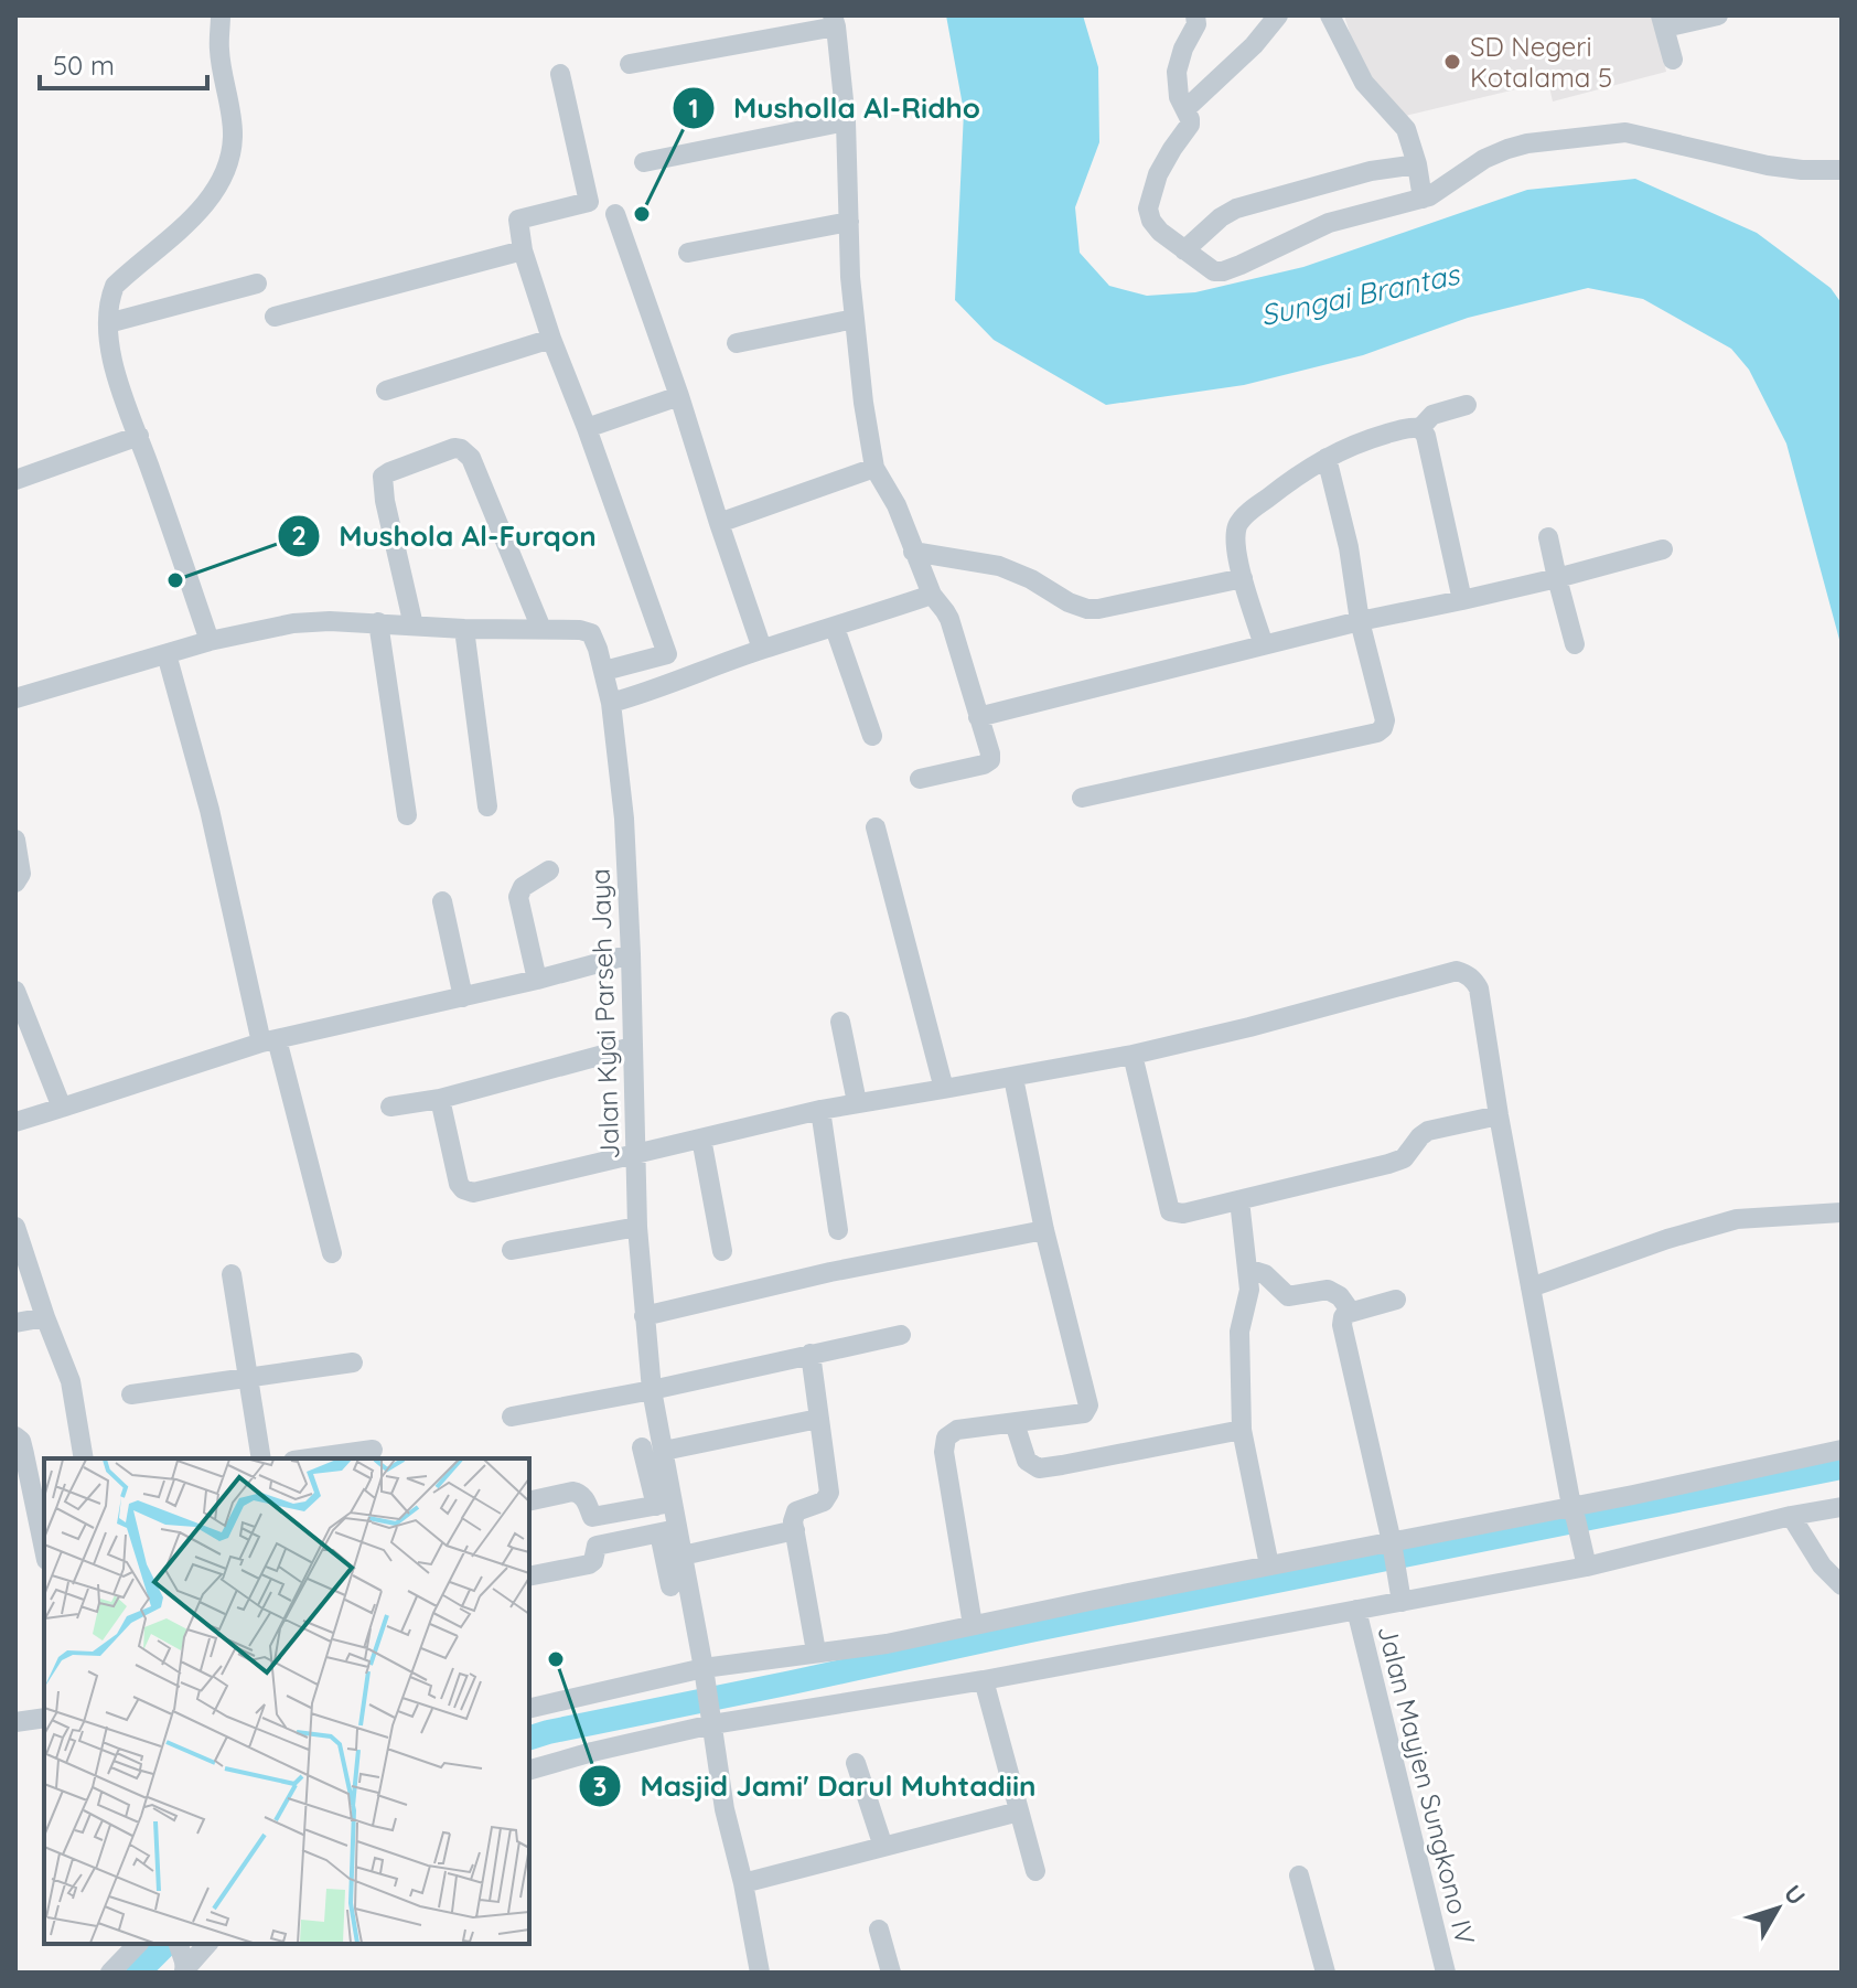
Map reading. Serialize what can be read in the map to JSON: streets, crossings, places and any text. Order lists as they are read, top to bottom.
{
  "streets": {
    "street": ["Jalan Kyai Parseh Jaya", "Jalan Mayjen Sungkono IV"]
  },
  "water": ["Sungai Brantas"],
  "places": [
    "SD Negeri Kotalama 5",
    "Musholla Al-Ridho",
    "Mushola Al-Furqon",
    "Masjid Jami' Darul Muhtadiin"
  ],
  "scale_bar": "50 m",
  "north": "top right"
}
